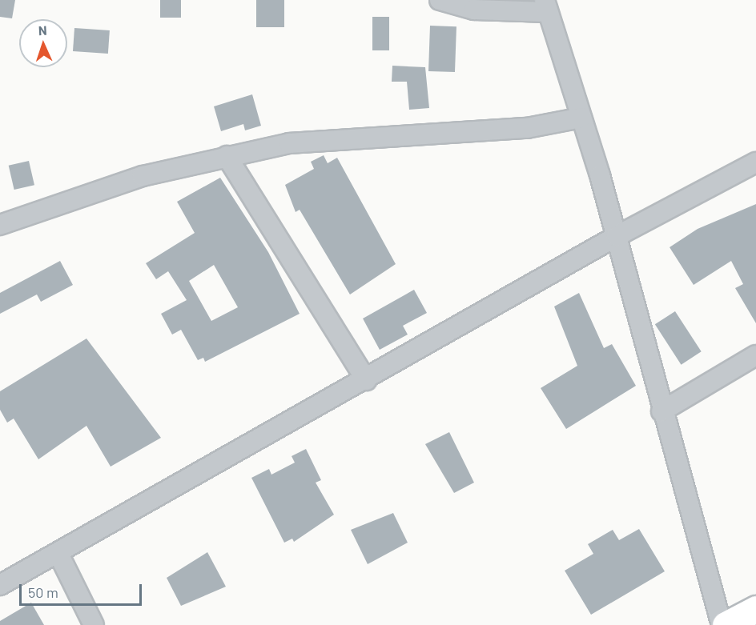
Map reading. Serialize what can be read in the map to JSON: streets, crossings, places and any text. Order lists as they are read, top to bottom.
{
  "scale_bar": "50 m",
  "north": "top"
}
